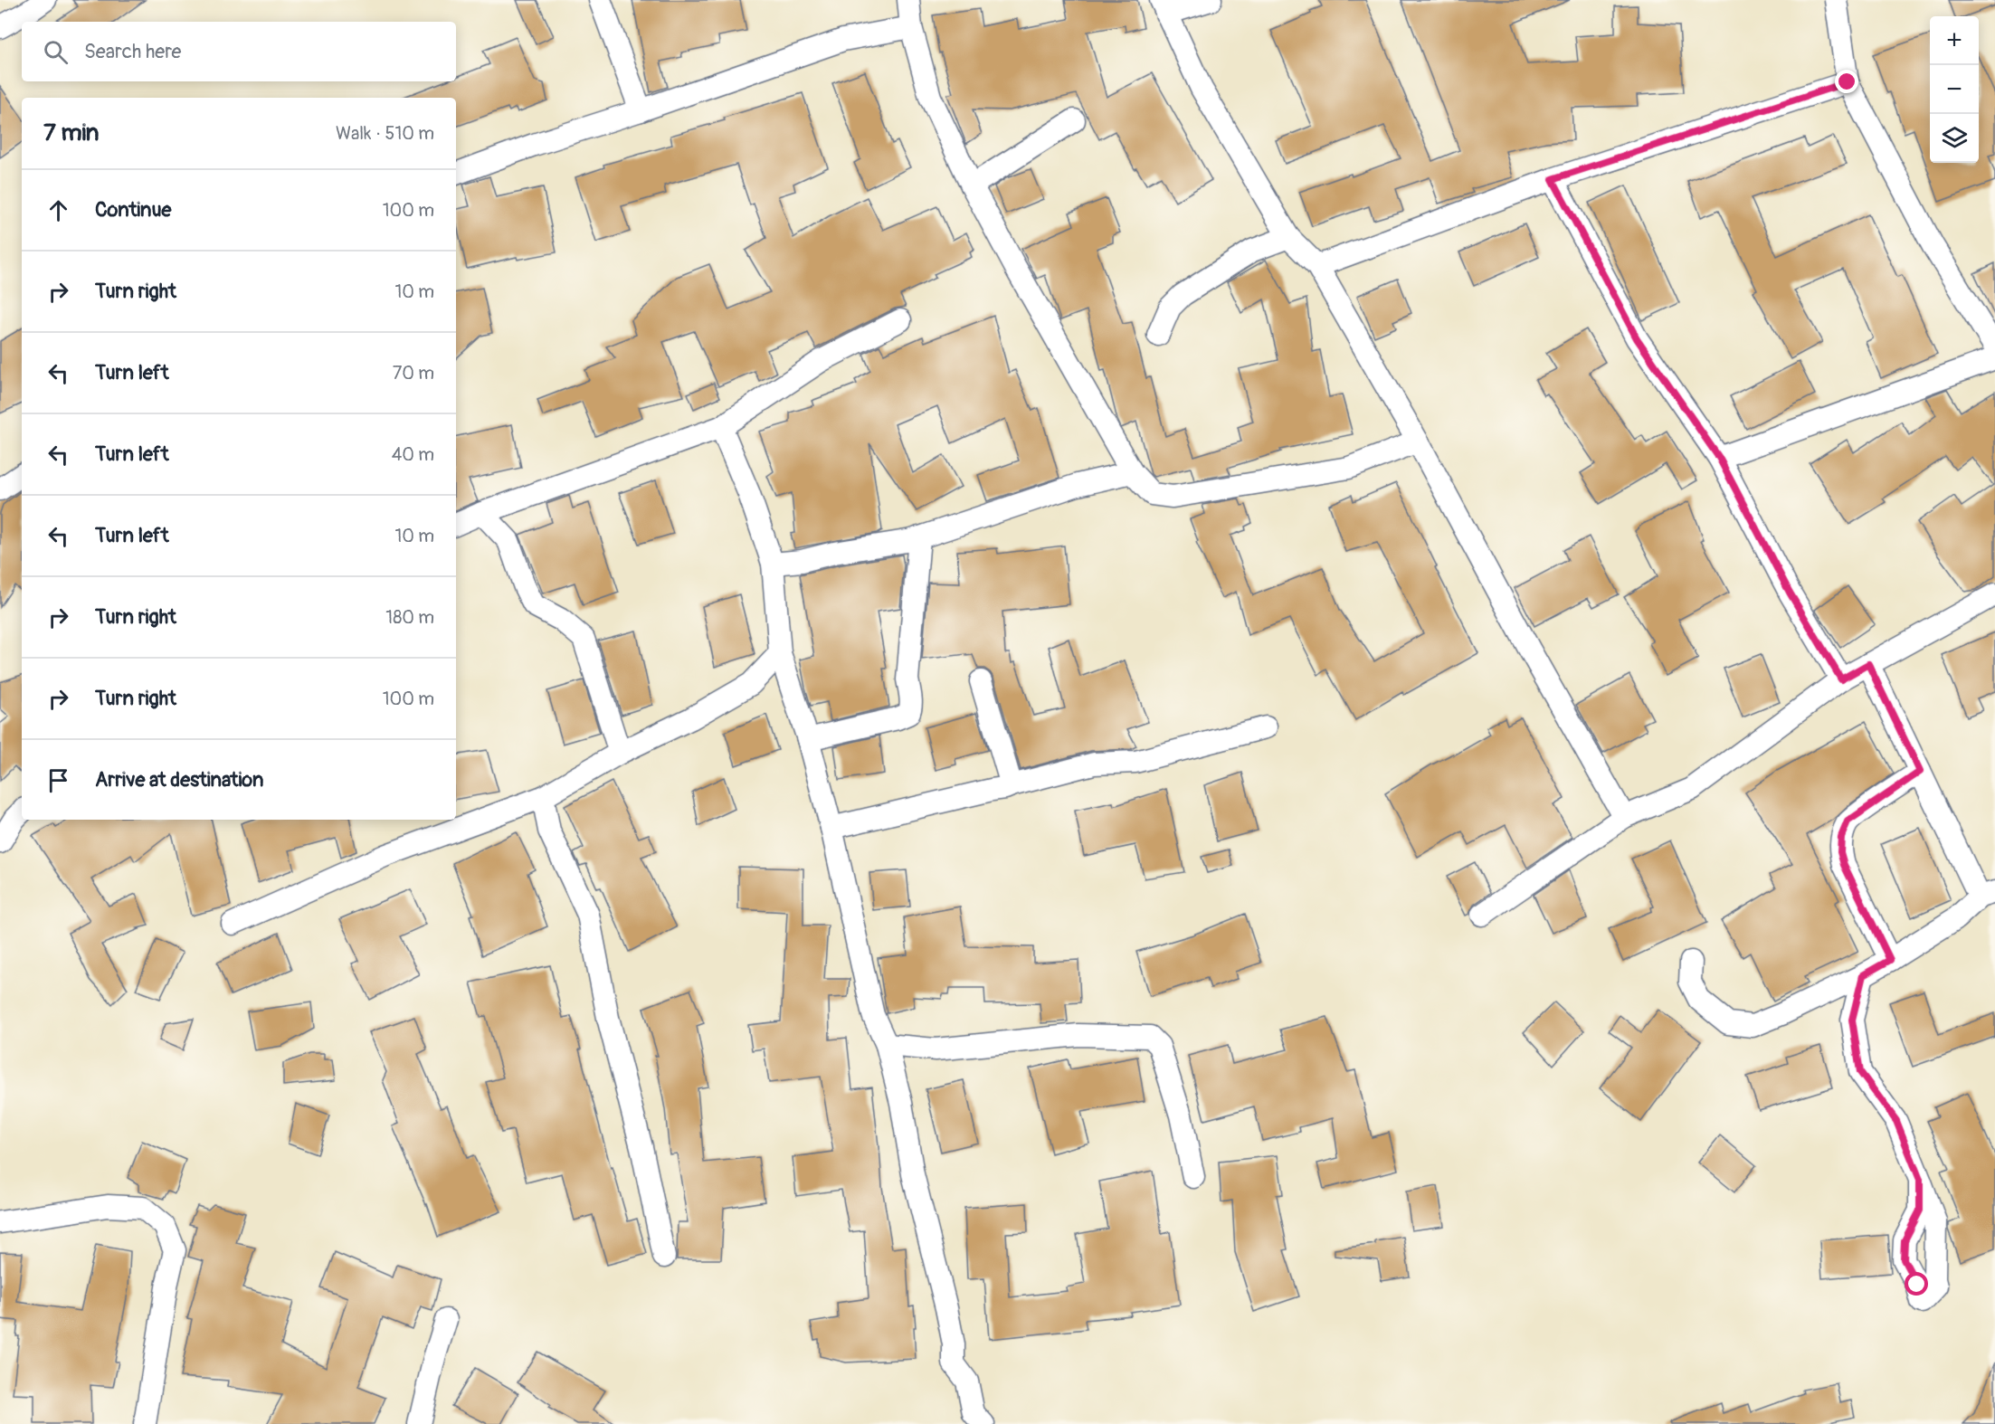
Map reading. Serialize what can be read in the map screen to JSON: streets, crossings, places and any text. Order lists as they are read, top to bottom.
{
  "page": {
    "map_buttons": ["+", "−"],
    "search": "Search here",
    "heading": ["7 min", "Walk · 510 m"],
    "list": [
      ["Continue", "100 m"],
      ["Turn right", "10 m"],
      ["Turn left", "70 m"],
      ["Turn left", "40 m"],
      ["Turn left", "10 m"],
      ["Turn right", "180 m"],
      ["Turn right", "100 m"],
      "Arrive at destination"
    ]
  }
}
